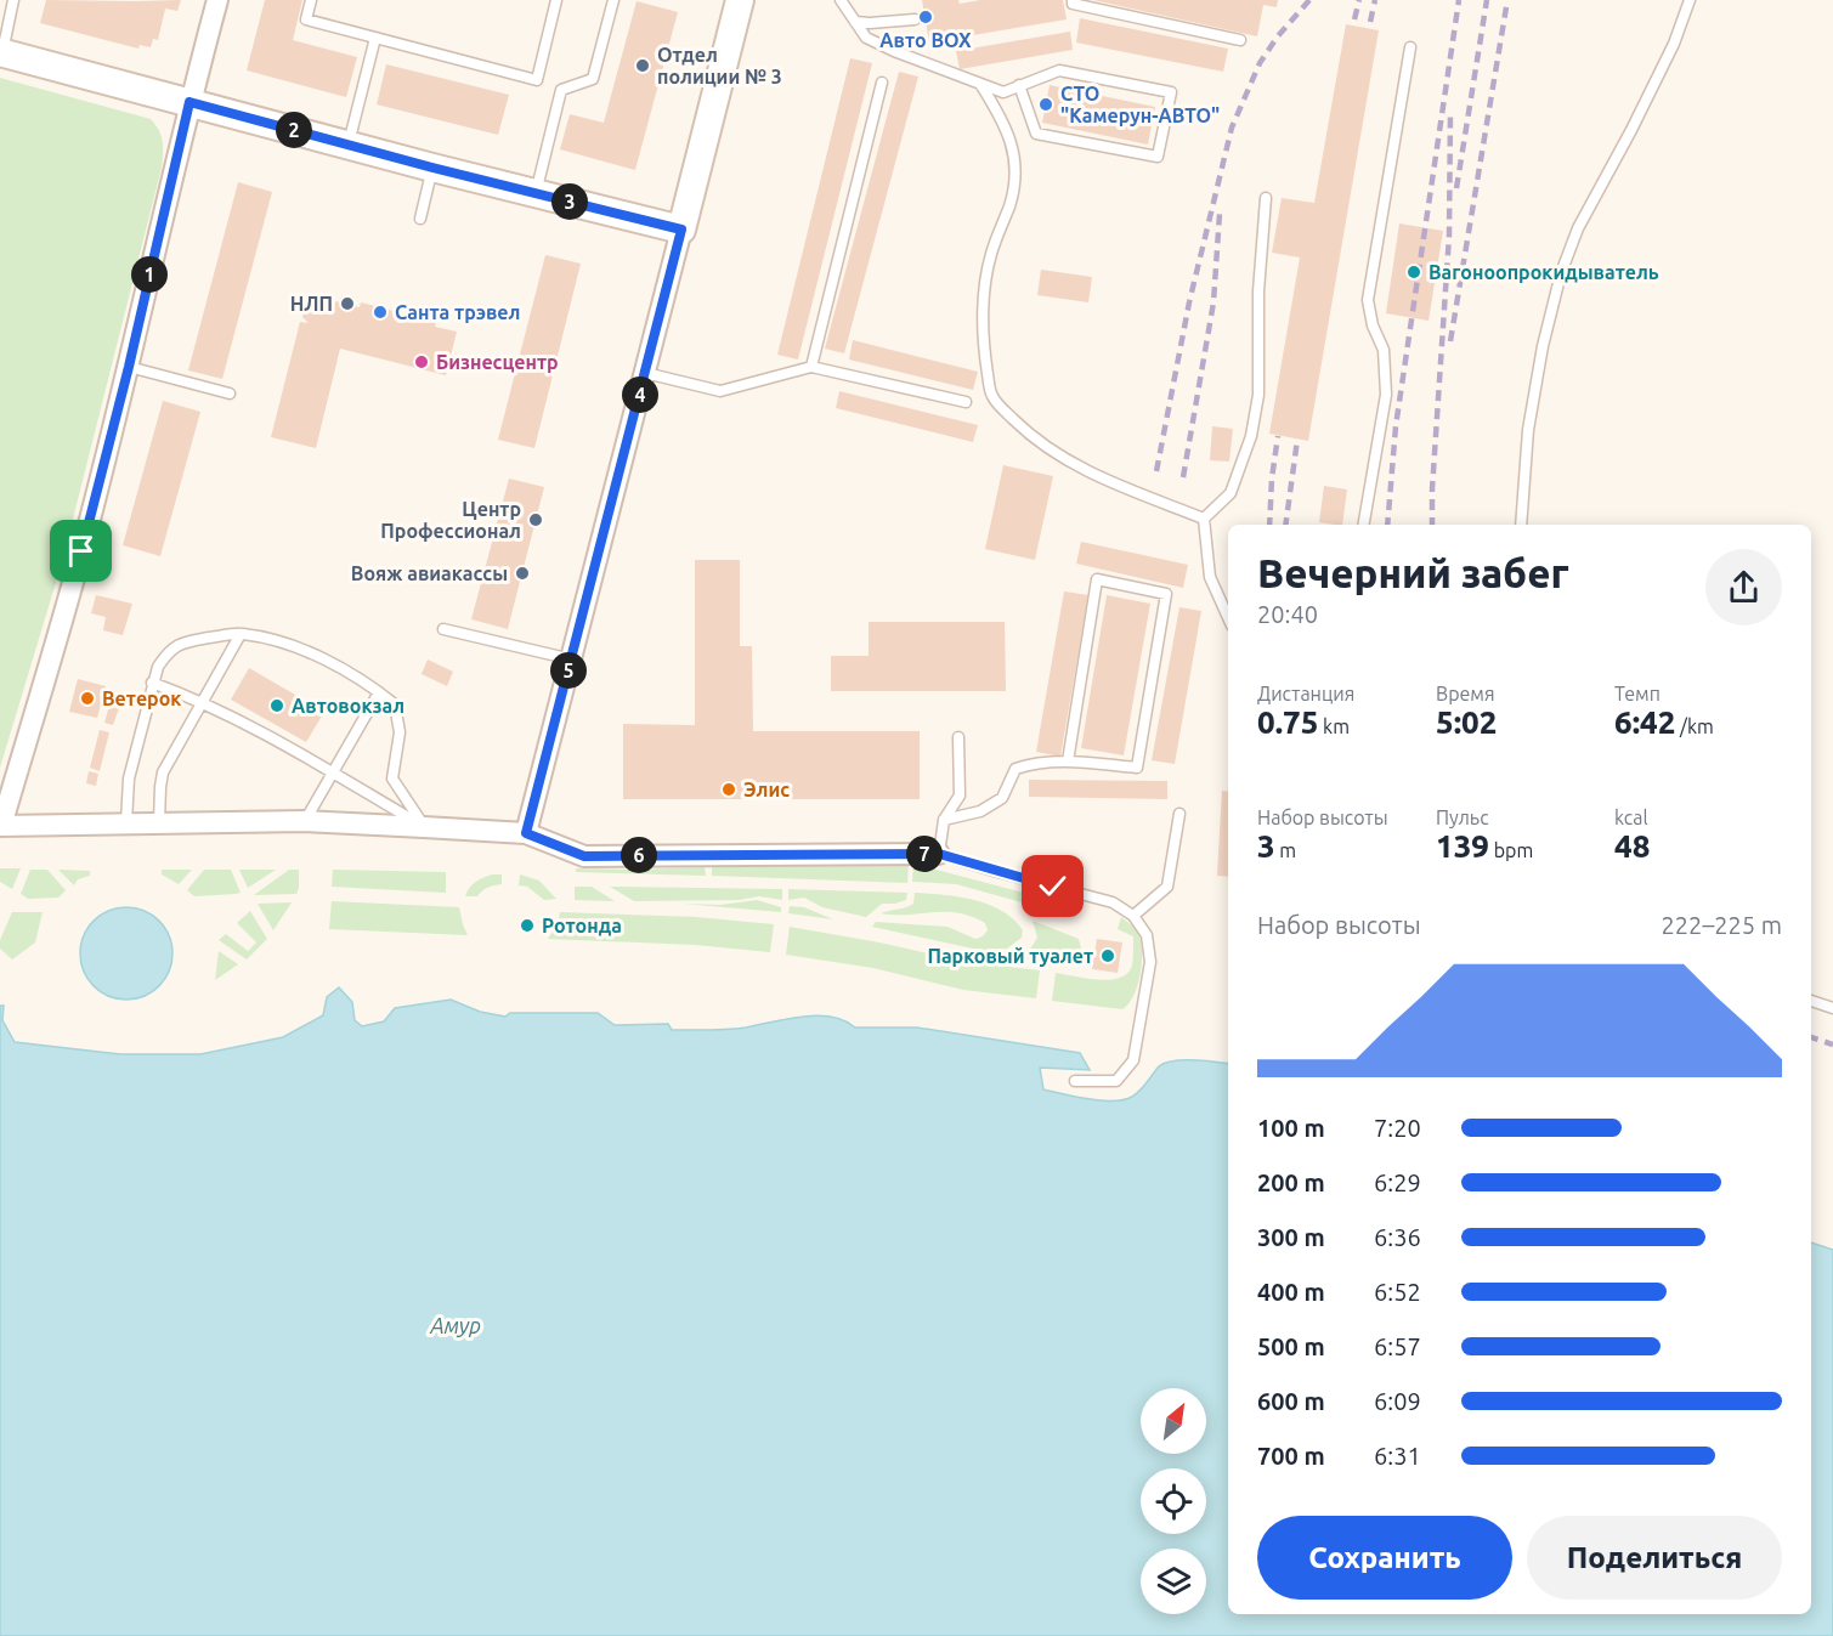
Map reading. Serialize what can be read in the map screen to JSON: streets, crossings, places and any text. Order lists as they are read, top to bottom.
{
  "water": ["Амур"],
  "places": [
    "Авто BOX",
    "Отдел полиции № 3",
    "СТО \"Камерун-АВТО\"",
    "Вагоноопрокидыватель",
    "НЛП",
    "Санта трэвел",
    "Бизнесцентр",
    "Центр Профессионал",
    "Вояж авиакассы",
    "Ветерок",
    "Автовокзал",
    "Элис",
    "Ротонда",
    "Парковый туалет"
  ],
  "north": "top right",
  "page": {
    "pins": [
      "2",
      "3",
      "1",
      "4",
      "5",
      "7",
      "6"
    ],
    "heading": ["Вечерний забег", "20:40"],
    "stats": [
      ["Дистанция", "0.75 km"],
      ["Время", "5:02"],
      ["Темп", "6:42 /km"],
      ["Набор высоты", "3 m"],
      ["Пульс", "139 bpm"],
      ["kcal", "48"]
    ],
    "chart": ["Набор высоты", "222–225 m"],
    "list": [
      {
        "name": "100 m",
        "note": "7:20"
      },
      {
        "name": "200 m",
        "note": "6:29"
      },
      {
        "name": "300 m",
        "note": "6:36"
      },
      {
        "name": "400 m",
        "note": "6:52"
      },
      {
        "name": "500 m",
        "note": "6:57"
      },
      {
        "name": "600 m",
        "note": "6:09"
      },
      {
        "name": "700 m",
        "note": "6:31"
      }
    ],
    "buttons": ["Сохранить", "Поделиться"]
  }
}
